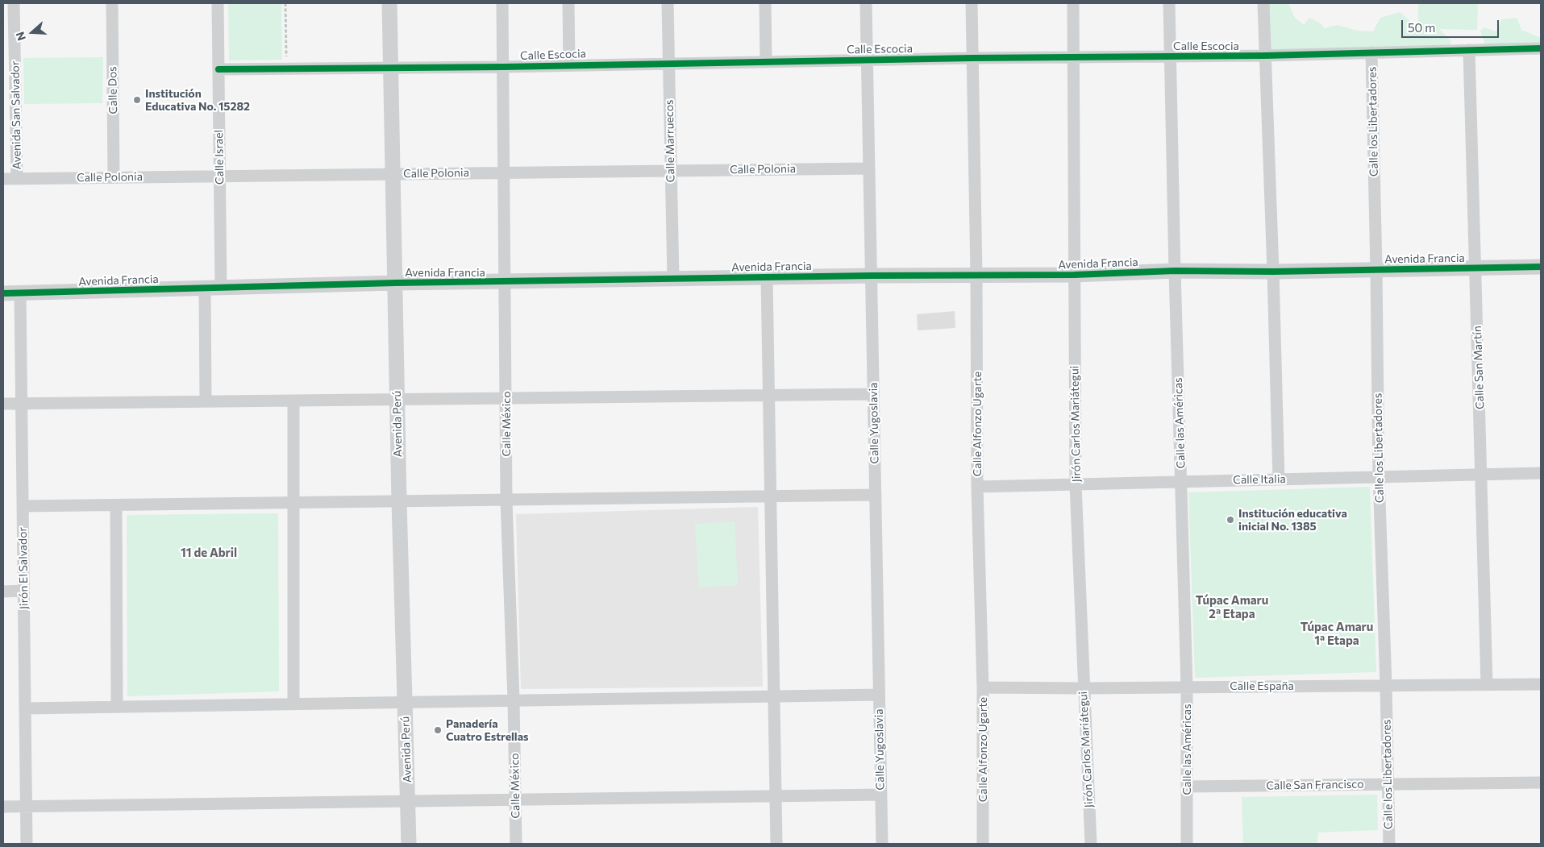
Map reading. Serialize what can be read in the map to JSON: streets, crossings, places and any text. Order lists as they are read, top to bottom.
{
  "streets": {
    "street": [
      "Calle Escocia",
      "Calle Dos",
      "Avenida San Salvador",
      "Calle los Libertadores",
      "Calle Marruecos",
      "Calle Israel",
      "Calle Polonia",
      "Avenida Francia",
      "Calle San Martín",
      "Calle Yugoslavia",
      "Calle las Américas",
      "Avenida Perú",
      "Calle México",
      "Calle Alfonzo Ugarte",
      "Jirón Carlos Mariátegui",
      "Calle Italia",
      "Jirón El Salvador",
      "Calle España",
      "Calle San Francisco"
    ]
  },
  "crossings": [
    ["Calle Escocia", "Calle los Libertadores"],
    ["Calle Escocia", "Calle Marruecos"],
    ["Calle Escocia", "Calle Israel"],
    ["Calle Escocia", "Calle San Martín"],
    ["Calle Escocia", "Calle Yugoslavia"],
    ["Calle Escocia", "Calle las Américas"],
    ["Calle Escocia", "Avenida Perú"],
    ["Calle Escocia", "Calle México"],
    ["Calle Escocia", "Calle Alfonzo Ugarte"],
    ["Calle Escocia", "Jirón Carlos Mariátegui"],
    ["Calle Dos", "Calle Polonia"],
    ["Avenida San Salvador", "Calle Polonia"],
    ["Calle los Libertadores", "Avenida Francia"],
    ["Calle los Libertadores", "Calle Italia"],
    ["Calle los Libertadores", "Calle España"],
    ["Calle los Libertadores", "Calle San Francisco"],
    ["Calle Marruecos", "Calle Polonia"],
    ["Calle Marruecos", "Avenida Francia"],
    ["Calle Israel", "Calle Polonia"],
    ["Calle Israel", "Avenida Francia"],
    ["Calle Polonia", "Calle Yugoslavia"],
    ["Calle Polonia", "Avenida Perú"],
    ["Calle Polonia", "Calle México"],
    ["Avenida Francia", "Calle San Martín"],
    ["Avenida Francia", "Calle Yugoslavia"],
    ["Avenida Francia", "Calle las Américas"],
    ["Avenida Francia", "Avenida Perú"],
    ["Avenida Francia", "Calle México"],
    ["Avenida Francia", "Calle Alfonzo Ugarte"],
    ["Avenida Francia", "Jirón Carlos Mariátegui"],
    ["Avenida Francia", "Jirón El Salvador"],
    ["Calle San Martín", "Calle Italia"],
    ["Calle San Martín", "Calle España"],
    ["Calle las Américas", "Calle Italia"],
    ["Calle las Américas", "Calle España"],
    ["Calle las Américas", "Calle San Francisco"],
    ["Calle Alfonzo Ugarte", "Calle Italia"],
    ["Calle Alfonzo Ugarte", "Calle España"],
    ["Jirón Carlos Mariátegui", "Calle Italia"],
    ["Jirón Carlos Mariátegui", "Calle España"]
  ],
  "districts": ["11 de Abril", "Túpac Amaru 2ª Etapa", "Túpac Amaru 1ª Etapa"],
  "places": ["Institución Educativa No. 15282", "Institución educativa inicial No. 1385", "Panadería Cuatro Estrellas"],
  "scale_bar": "50 m",
  "north": "left"
}
